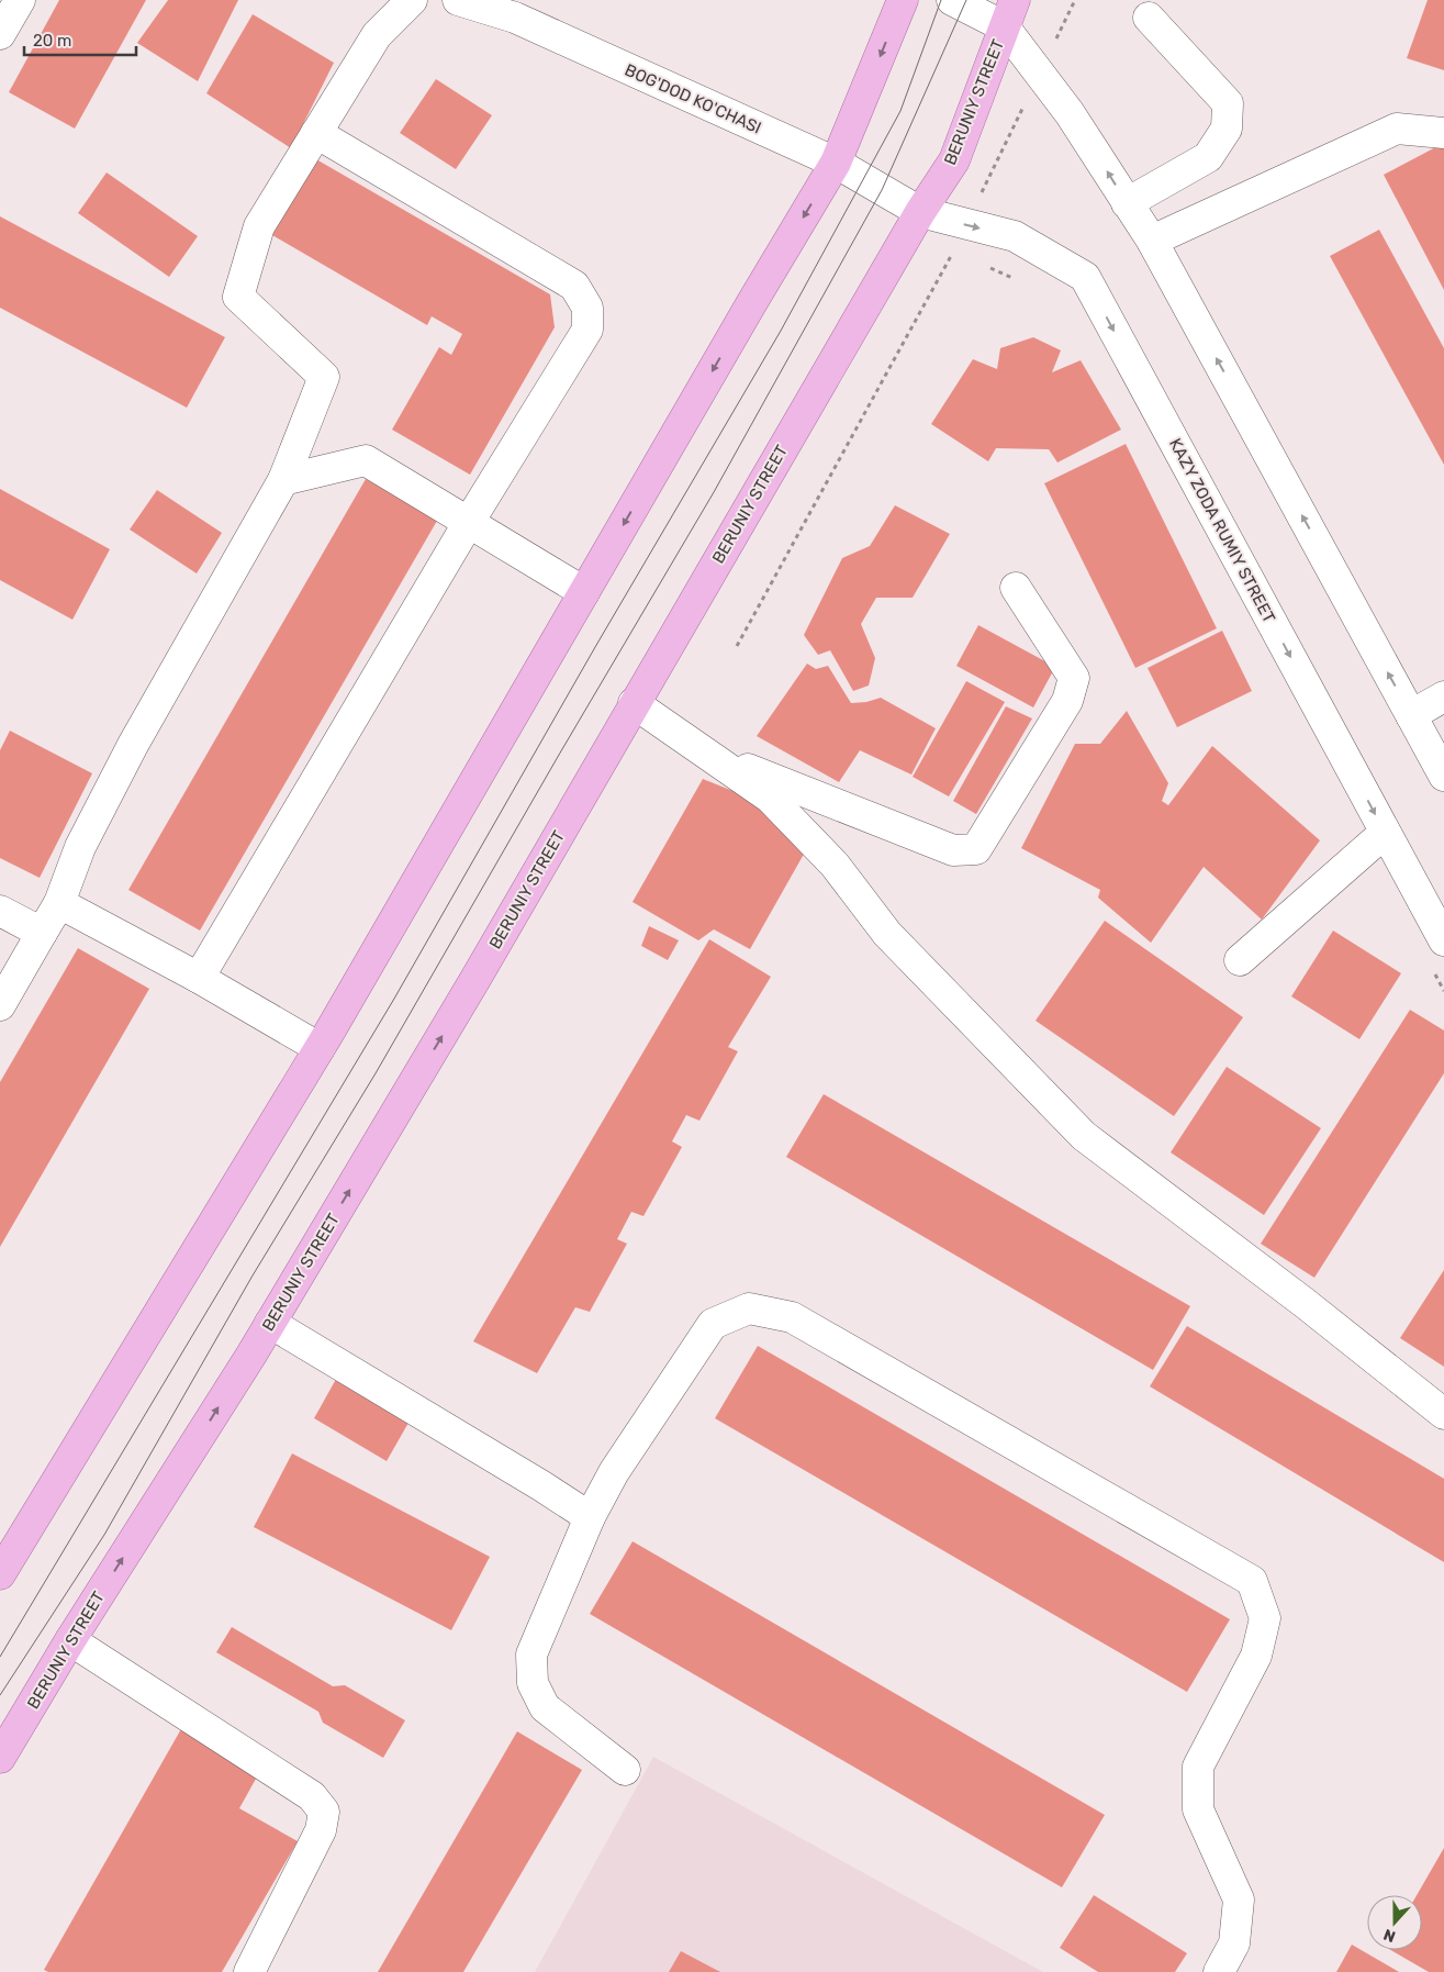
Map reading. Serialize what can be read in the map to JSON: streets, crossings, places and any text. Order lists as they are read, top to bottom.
{
  "streets": {
    "main road": ["BERUNIY STREET"],
    "street": ["BOG'DOD KO'CHASI", "KAZY ZODA RUMIY STREET"]
  },
  "crossings": [
    ["BOG'DOD KO'CHASI", "BERUNIY STREET"],
    ["BOG'DOD KO'CHASI", "KAZY ZODA RUMIY STREET"],
    ["BERUNIY STREET", "KAZY ZODA RUMIY STREET"]
  ],
  "scale_bar": "20 m",
  "north": "bottom"
}
